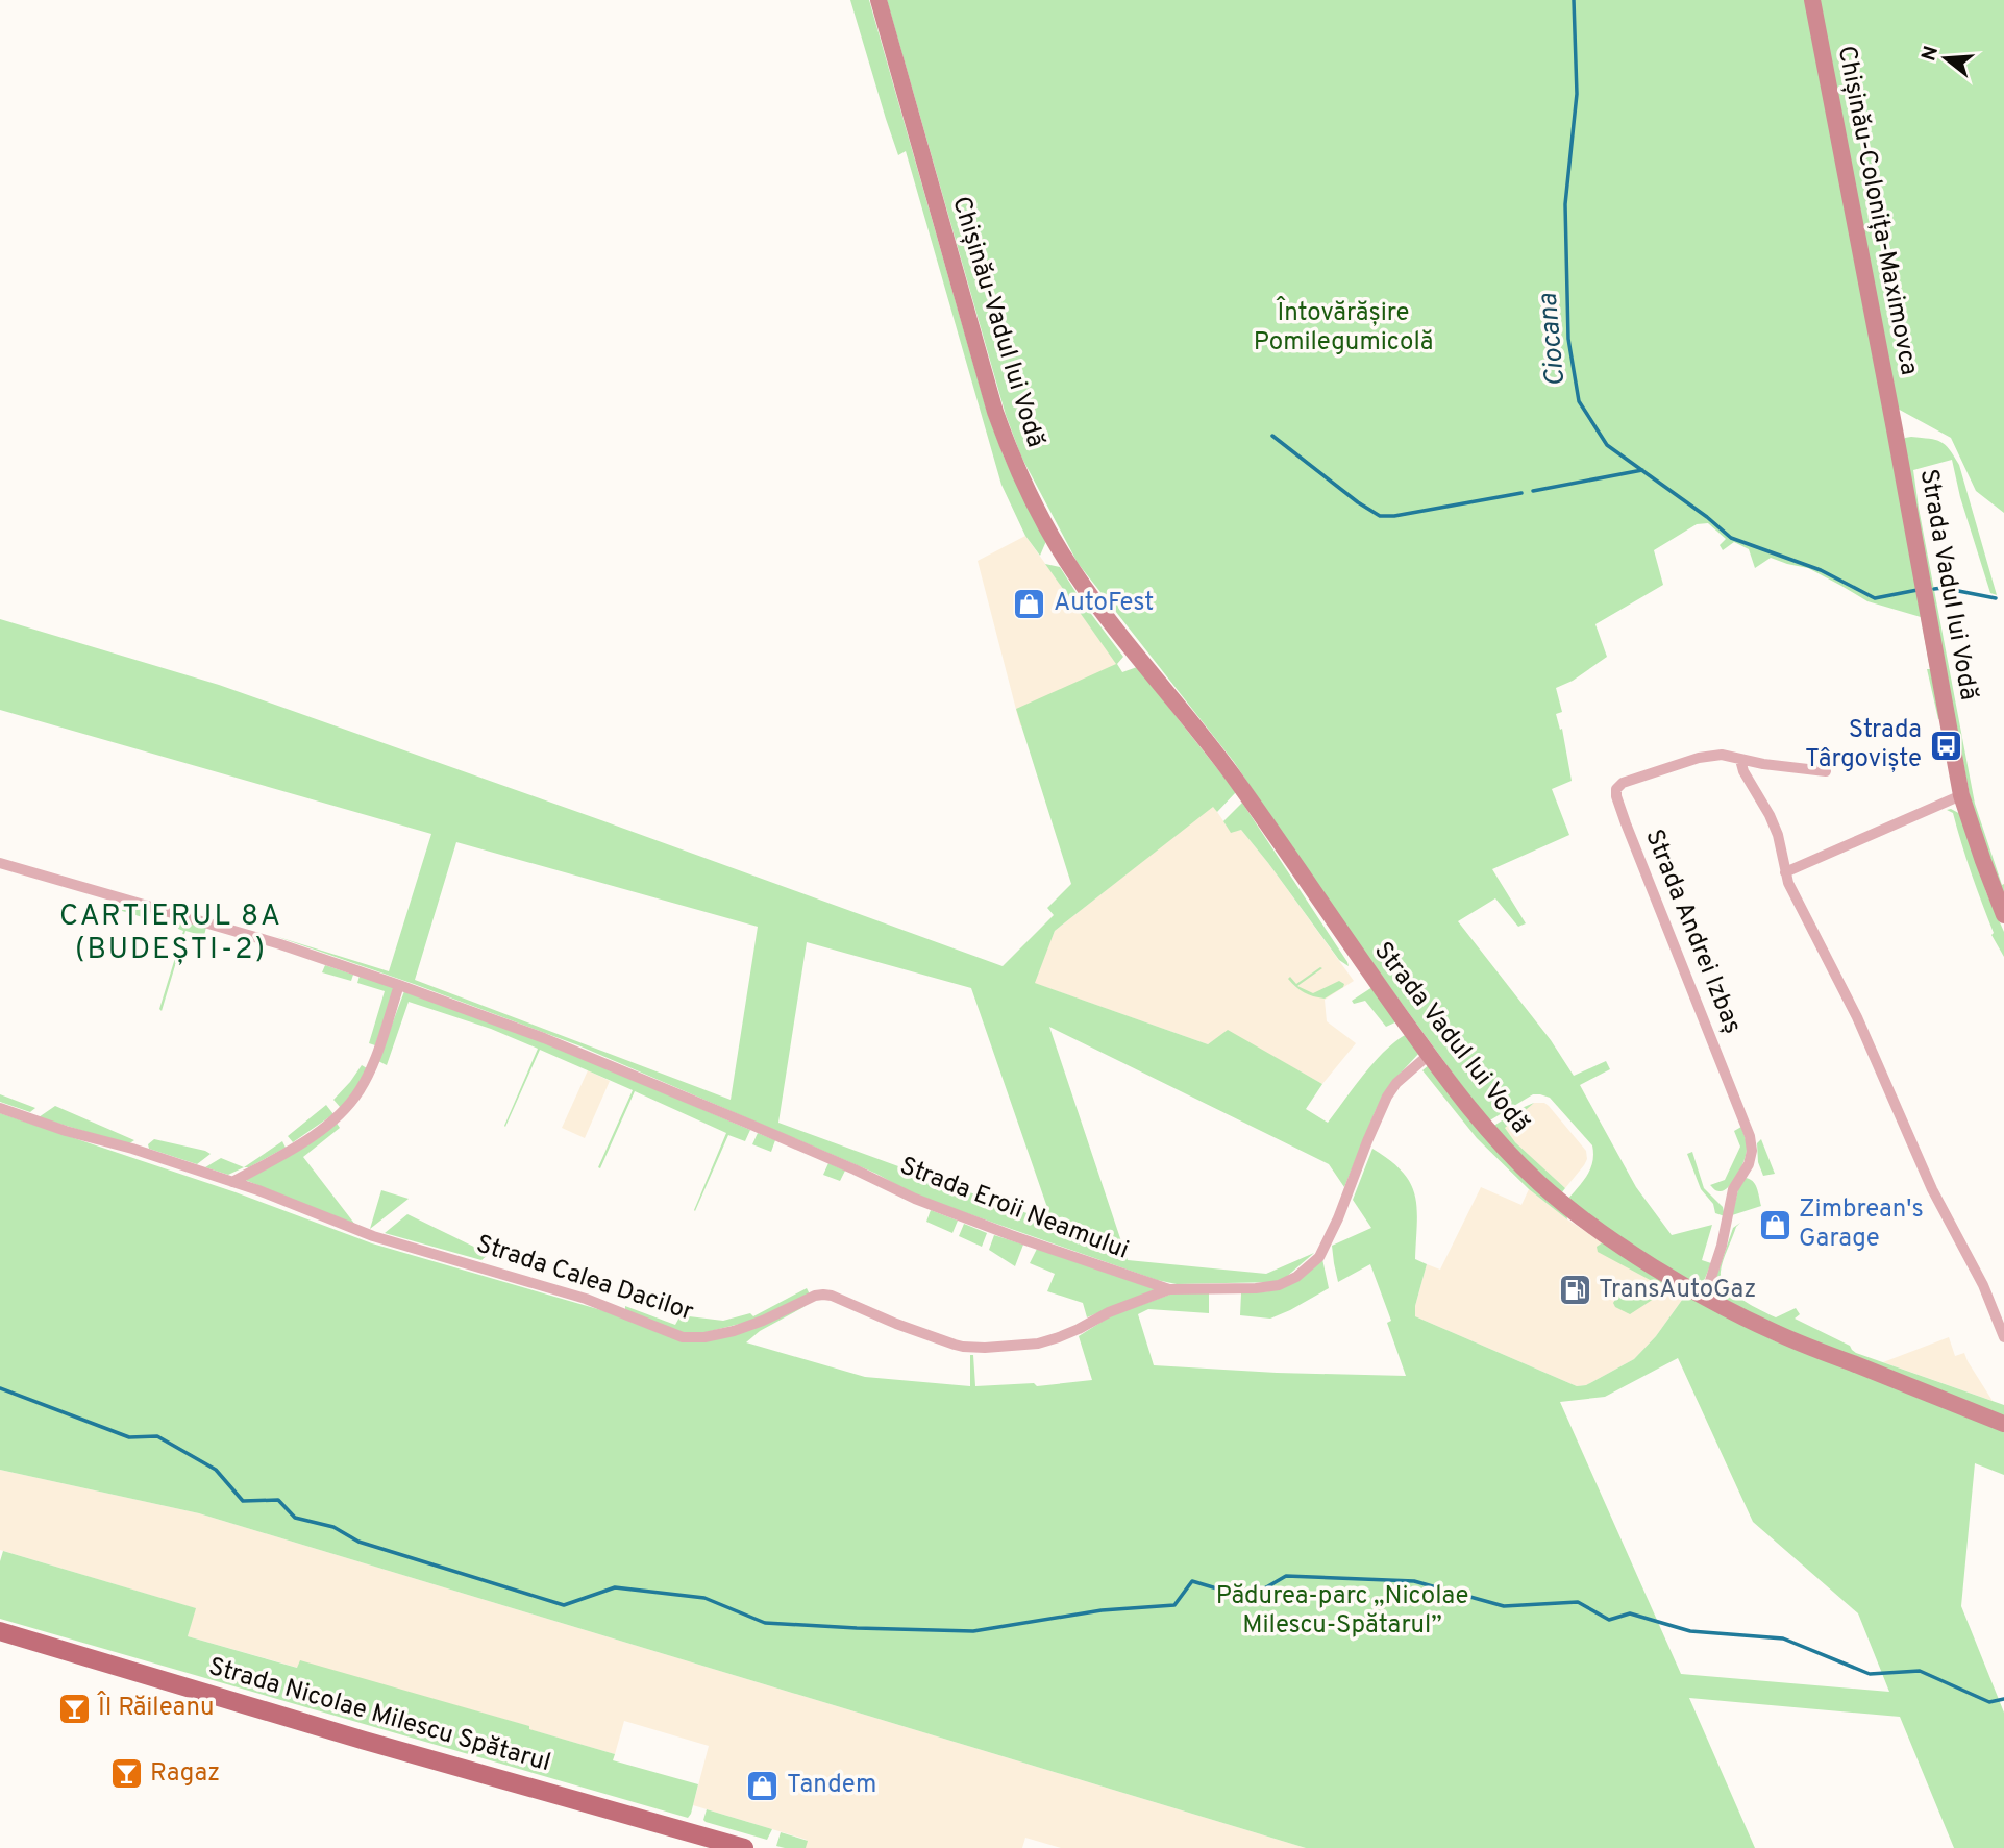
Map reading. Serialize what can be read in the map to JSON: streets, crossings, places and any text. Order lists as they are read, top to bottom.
{
  "streets": {
    "main road": [
      "Chișinău-Colonița-Maximovca",
      "Chișinău-Vadul lui Vodă",
      "Strada Vadul lui Vodă",
      "Strada Nicolae Milescu Spătarul"
    ],
    "street": ["Strada Andrei Izbaș", "Strada Eroii Neamului", "Strada Calea Dacilor"]
  },
  "crossings": [
    ["Chișinău-Colonița-Maximovca", "Strada Vadul lui Vodă"],
    ["Chișinău-Vadul lui Vodă", "Strada Vadul lui Vodă"],
    ["Strada Vadul lui Vodă", "Strada Andrei Izbaș"],
    ["Strada Vadul lui Vodă", "Strada Eroii Neamului"],
    ["Strada Eroii Neamului", "Strada Calea Dacilor"]
  ],
  "districts": ["CARTIERUL 8A (BUDEȘTI-2)"],
  "water": ["Ciocana"],
  "parks": ["Întovărășire Pomilegumicolă", "Pădurea-parc „Nicolae Milescu-Spătarul”"],
  "places": {
    "shop": ["AutoFest", "Zimbrean's Garage", "Tandem"],
    "bus stop": ["Strada Târgoviște"],
    "fuel station": ["TransAutoGaz"],
    "bar": ["ÎI Răileanu", "Ragaz"]
  },
  "north": "left"
}
